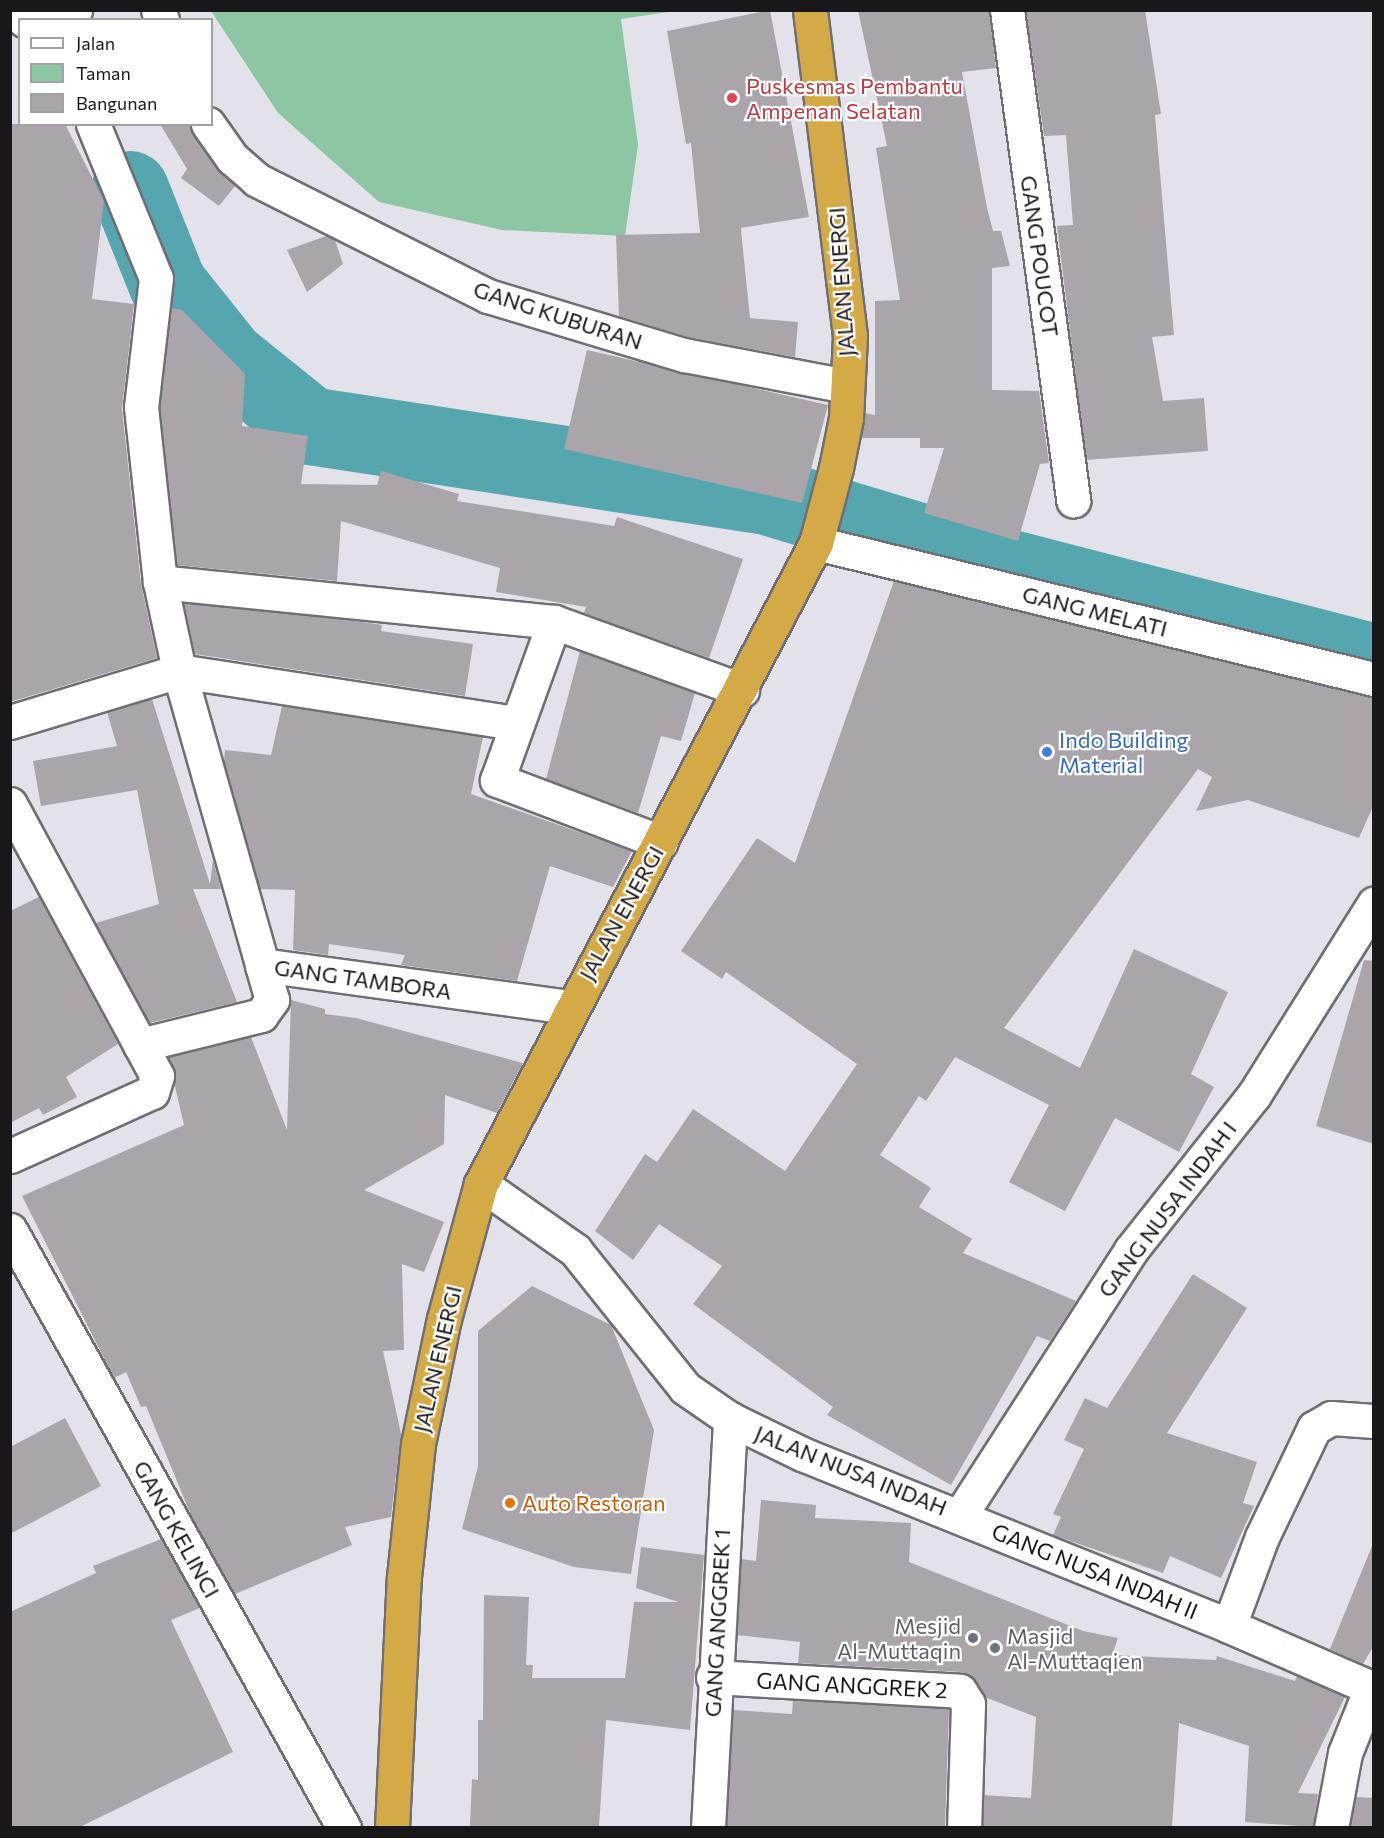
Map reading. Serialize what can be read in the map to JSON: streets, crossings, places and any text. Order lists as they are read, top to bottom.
{
  "streets": {
    "highway": ["JALAN ENERGI"],
    "street": [
      "GANG POUCOT",
      "GANG KUBURAN",
      "GANG MELATI",
      "GANG TAMBORA",
      "GANG NUSA INDAH I",
      "JALAN NUSA INDAH",
      "GANG KELINCI",
      "GANG NUSA INDAH II",
      "GANG ANGGREK 1",
      "GANG ANGGREK 2"
    ]
  },
  "crossings": [
    ["JALAN ENERGI", "GANG KUBURAN"],
    ["JALAN ENERGI", "GANG MELATI"],
    ["JALAN ENERGI", "GANG TAMBORA"],
    ["JALAN ENERGI", "JALAN NUSA INDAH"],
    ["GANG NUSA INDAH I", "JALAN NUSA INDAH"],
    ["GANG NUSA INDAH I", "GANG NUSA INDAH II"],
    ["JALAN NUSA INDAH", "GANG NUSA INDAH II"],
    ["JALAN NUSA INDAH", "GANG ANGGREK 1"],
    ["GANG ANGGREK 1", "GANG ANGGREK 2"]
  ],
  "places": [
    "Puskesmas Pembantu Ampenan Selatan",
    "Indo Building Material",
    "Auto Restoran",
    "Mesjid Al-Muttaqin",
    "Masjid Al-Muttaqien"
  ],
  "legend": ["Jalan", "Taman", "Bangunan"]
}
